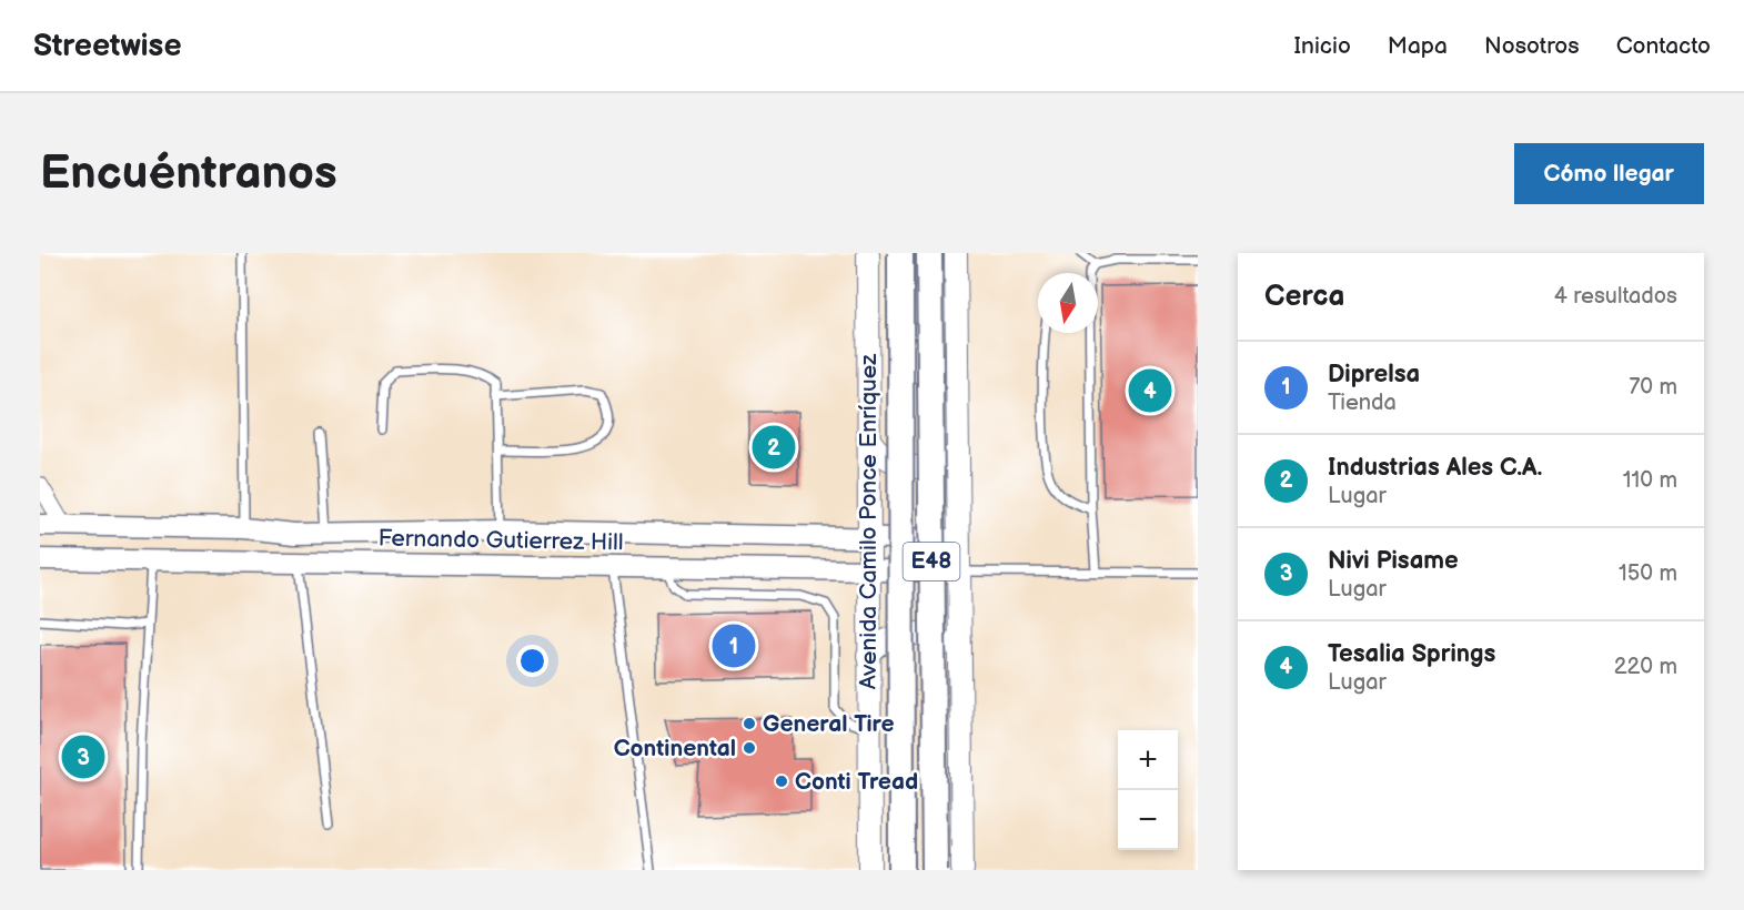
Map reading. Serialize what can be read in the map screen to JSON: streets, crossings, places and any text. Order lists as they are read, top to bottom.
{
  "streets": {
    "main road": ["Avenida Camilo Ponce Enríquez", "E48"],
    "street": ["Fernando Gutierrez Hill"]
  },
  "crossings": [
    ["Avenida Camilo Ponce Enríquez", "Fernando Gutierrez Hill"],
    ["Fernando Gutierrez Hill", "E48"]
  ],
  "places": ["General Tire", "Continental", "Conti Tread"],
  "north": "bottom",
  "page": {
    "header": "Streetwise",
    "nav": [
      "Inicio",
      "Mapa",
      "Nosotros",
      "Contacto"
    ],
    "buttons": "Cómo llegar",
    "title": "Encuéntranos",
    "heading": ["Cerca", "4 resultados"],
    "list": [
      {
        "mark": "1",
        "name": "Diprelsa",
        "note": "Tienda",
        "value": "70 m"
      },
      {
        "mark": "2",
        "name": "Industrias Ales C.A.",
        "note": "Lugar",
        "value": "110 m"
      },
      {
        "mark": "3",
        "name": "Nivi Pisame",
        "note": "Lugar",
        "value": "150 m"
      },
      {
        "mark": "4",
        "name": "Tesalia Springs",
        "note": "Lugar",
        "value": "220 m"
      }
    ],
    "pins": [
      "4",
      "2",
      "1",
      "3"
    ],
    "map_buttons": ["+", "−"]
  }
}
